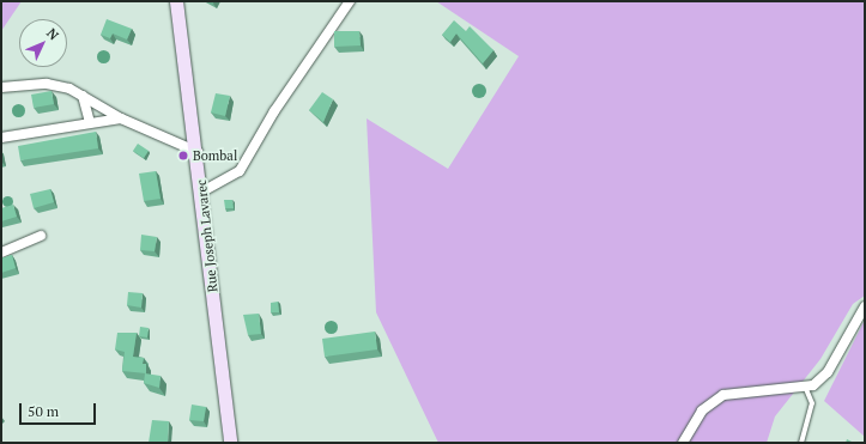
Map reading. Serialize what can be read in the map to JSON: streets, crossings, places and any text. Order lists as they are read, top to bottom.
{
  "streets": {
    "street": ["Rue Joseph Lavarec"]
  },
  "places": ["Bombal"],
  "scale_bar": "50 m",
  "north": "top right"
}
